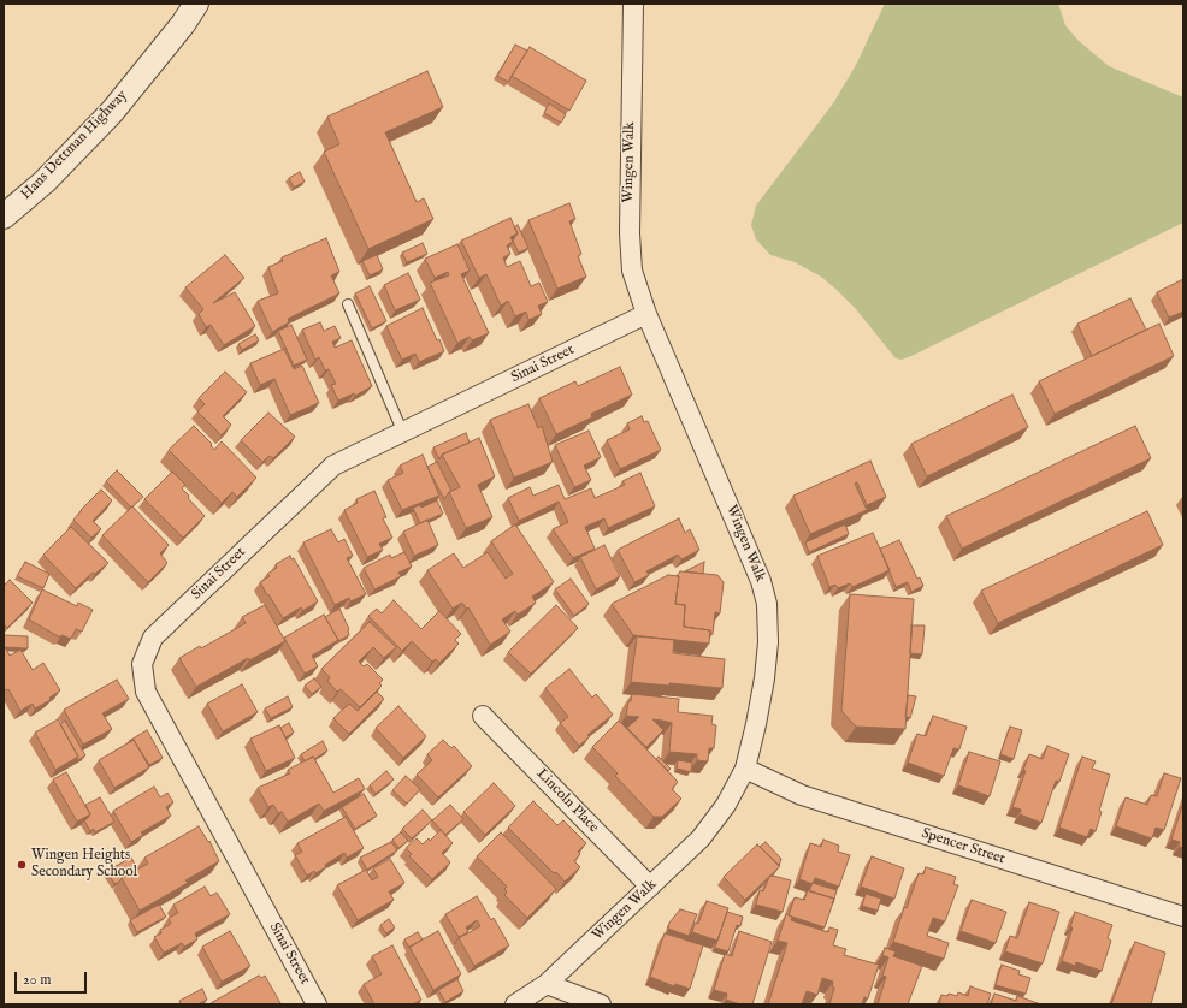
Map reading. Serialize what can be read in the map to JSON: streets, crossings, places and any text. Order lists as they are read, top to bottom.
{
  "streets": {
    "street": [
      "Hans Dettman Highway",
      "Wingen Walk",
      "Sinai Street",
      "Lincoln Place",
      "Spencer Street"
    ]
  },
  "crossings": [
    ["Wingen Walk", "Sinai Street"],
    ["Wingen Walk", "Lincoln Place"],
    ["Wingen Walk", "Spencer Street"]
  ],
  "places": ["Wingen Heights Secondary School"],
  "scale_bar": "20 m"
}
